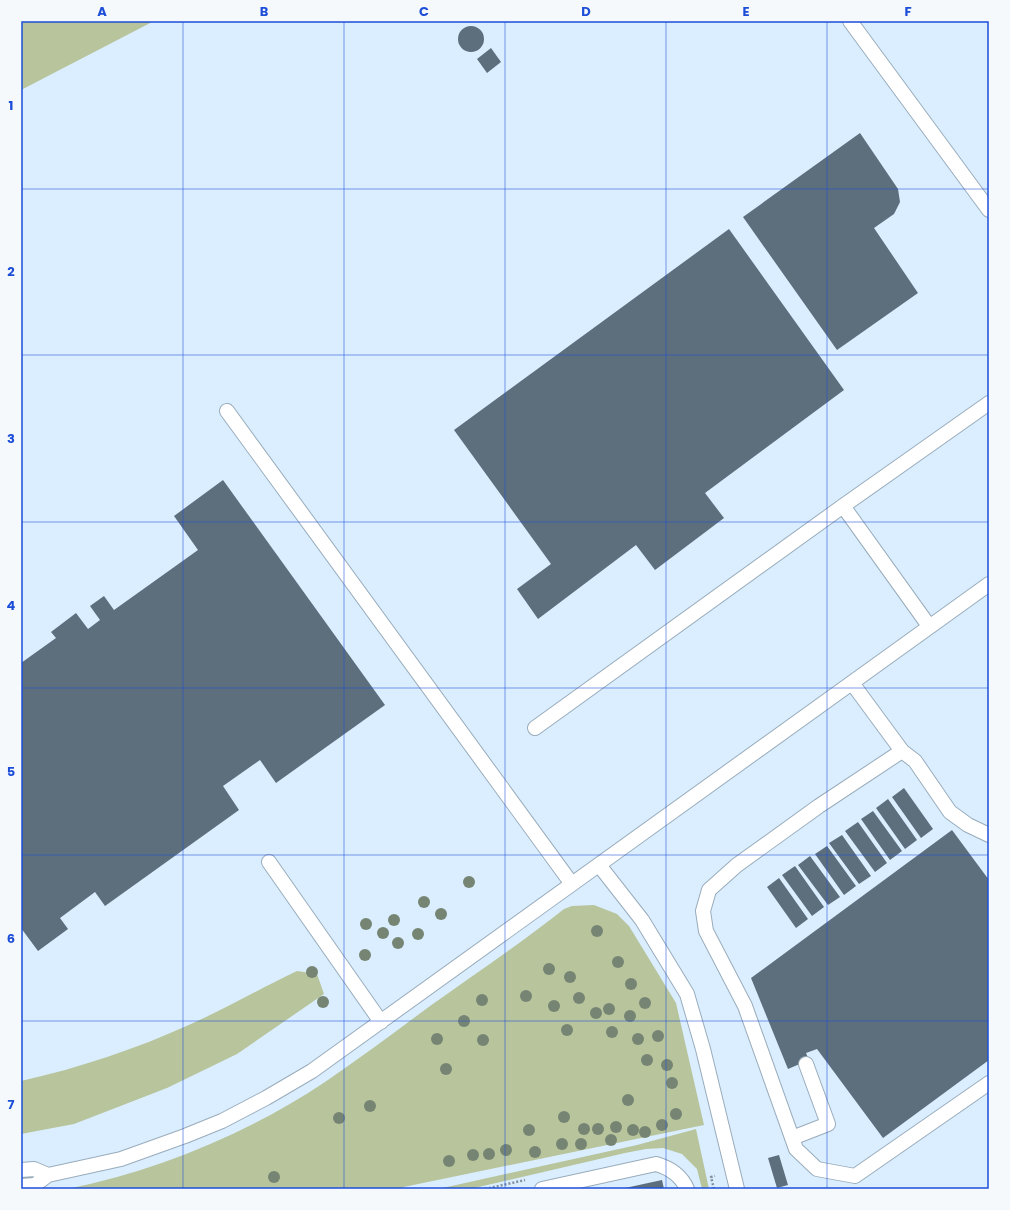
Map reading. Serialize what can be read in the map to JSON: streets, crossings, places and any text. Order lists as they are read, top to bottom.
{
  "grid": {
    "columns": [
      "A",
      "B",
      "C",
      "D",
      "E",
      "F"
    ],
    "rows": [
      "1",
      "2",
      "3",
      "4",
      "5",
      "6",
      "7"
    ]
  }
}
